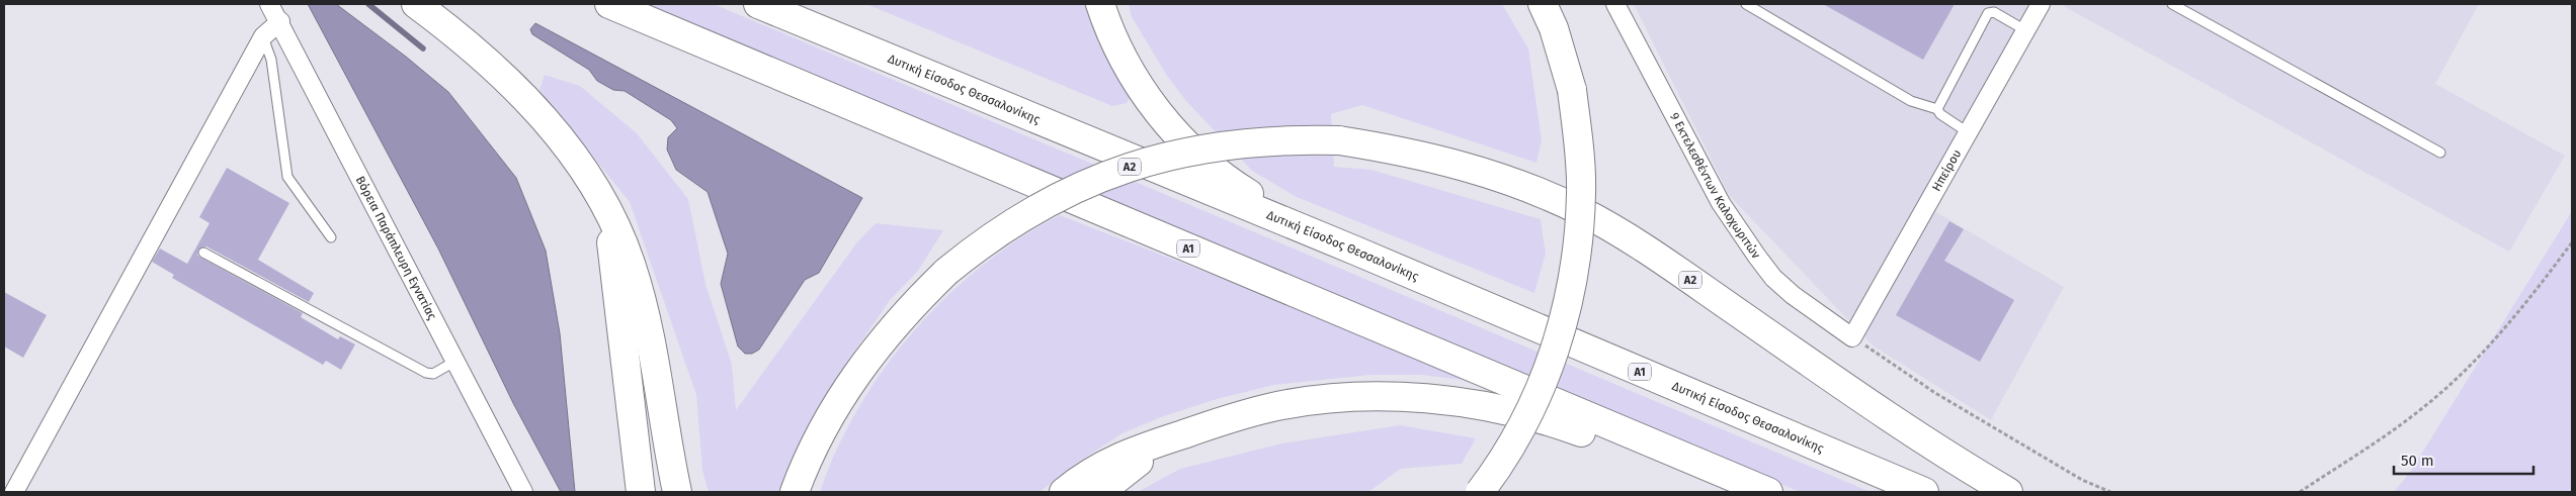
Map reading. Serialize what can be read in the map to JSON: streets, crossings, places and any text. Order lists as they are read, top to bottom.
{
  "streets": {
    "highway": ["Δυτική Είσοδος Θεσσαλονίκης", "Α2", "Α1"],
    "street": ["Ηπείρου", "9 Εκτελεσθέντων Καλοχωριτών", "Βόρεια Παράπλευρη Εγνατίας"]
  },
  "crossings": [
    ["Ηπείρου", "9 Εκτελεσθέντων Καλοχωριτών"]
  ],
  "scale_bar": "50 m"
}
